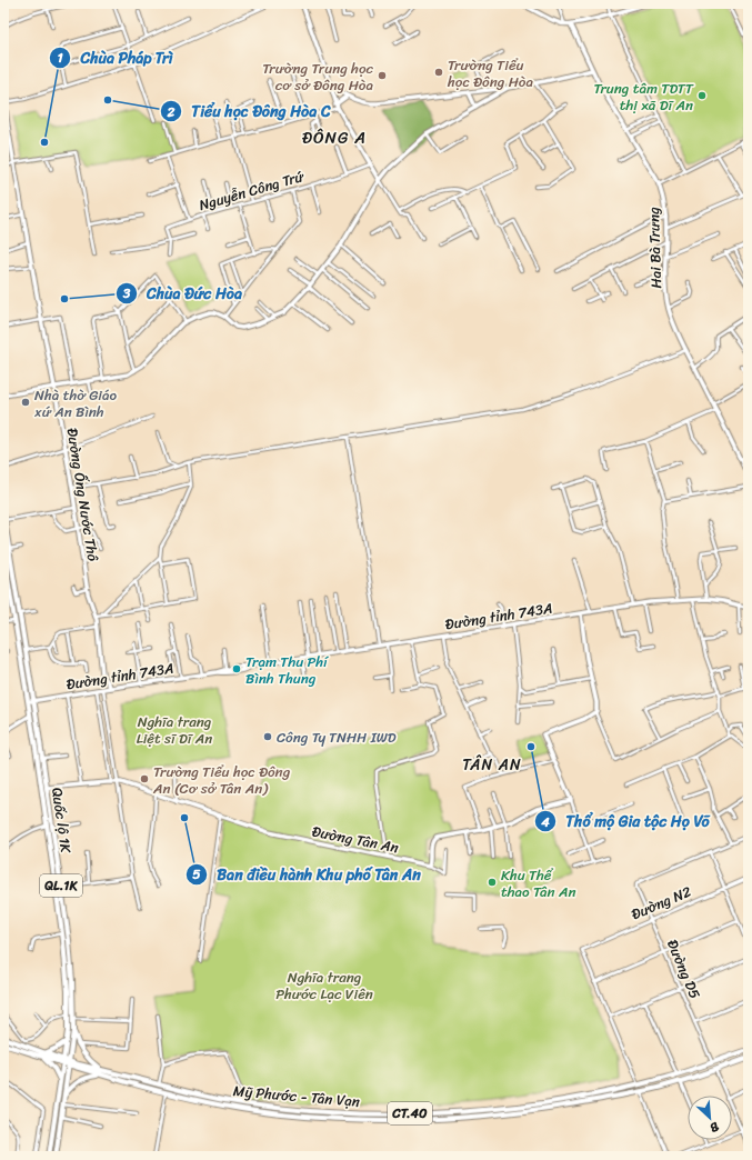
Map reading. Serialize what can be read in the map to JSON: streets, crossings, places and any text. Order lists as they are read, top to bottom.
{
  "streets": {
    "main road": [
      "Quốc lộ 1K",
      "QL.1K",
      "Mỹ Phước - Tân Vạn",
      "CT.40"
    ],
    "street": [
      "Nguyễn Công Trứ",
      "Hai Bà Trưng",
      "Đường Ống Nước Thô",
      "Đường tỉnh 743A",
      "Đường Tân An",
      "Đường N2",
      "Đường D5"
    ]
  },
  "crossings": [
    ["Đường Ống Nước Thô", "Đường tỉnh 743A"],
    ["Đường tỉnh 743A", "Quốc lộ 1K"],
    ["Quốc lộ 1K", "Đường Tân An"],
    ["Quốc lộ 1K", "Mỹ Phước - Tân Vạn"],
    ["Đường N2", "Đường D5"],
    ["Đường D5", "Mỹ Phước - Tân Vạn"]
  ],
  "districts": ["ĐÔNG A", "TÂN AN"],
  "parks": ["Nghĩa trang Liệt sĩ Dĩ An", "Nghĩa trang Phước Lạc Viên"],
  "places": [
    "Trường Tiểu học Đông Hòa",
    "Trường Trung học cơ sở Đông Hòa",
    "Trung tâm TDTT thị xã Dĩ An",
    "Tiểu học Đông Hòa C",
    "Chùa Pháp Trì",
    "Chùa Đức Hòa",
    "Nhà thờ Giáo xứ An Bình",
    "Trạm Thu Phí Bình Thung",
    "Công Ty TNHH IWD",
    "Thổ mộ Gia tộc Họ Võ",
    "Trường Tiểu học Đông An (Cơ sở Tân An)",
    "Ban điều hành Khu phố Tân An",
    "Khu Thể thao Tân An"
  ],
  "north": "bottom right"
}
